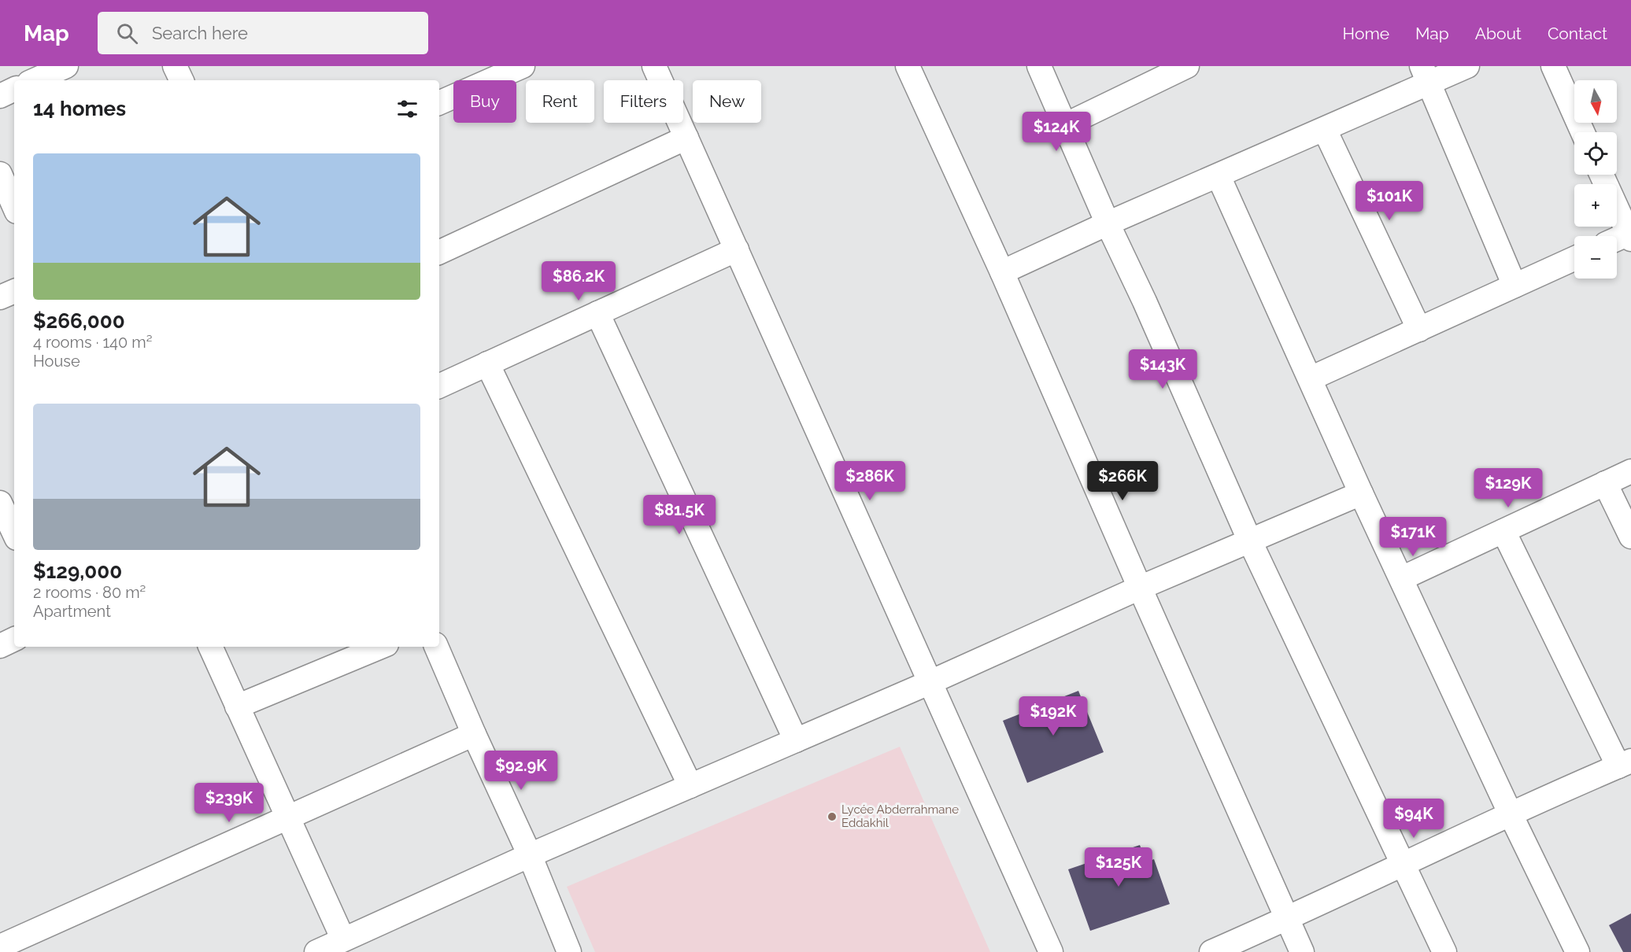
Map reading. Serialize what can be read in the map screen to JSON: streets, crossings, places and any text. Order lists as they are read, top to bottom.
{
  "places": ["Lycée Abderrahmane Eddakhil"],
  "north": "bottom",
  "page": {
    "header": "Map",
    "search": "Search here",
    "nav": [
      "Home",
      "Map",
      "About",
      "Contact"
    ],
    "map_buttons": ["+", "−"],
    "chip": [
      "Buy",
      "Rent",
      "Filters",
      "New"
    ],
    "heading": "14 homes",
    "price": [
      "$124K",
      "$101K",
      "$86.2K",
      "$143K",
      "$286K",
      "$266K",
      "$129K",
      "$81.5K",
      "$171K",
      "$192K",
      "$92.9K",
      "$239K",
      "$94K",
      "$125K"
    ],
    "list": [
      {
        "name": "$266,000",
        "note": "4 rooms · 140 m² · House"
      },
      {
        "name": "$129,000",
        "note": "2 rooms · 80 m² · Apartment"
      }
    ]
  }
}
